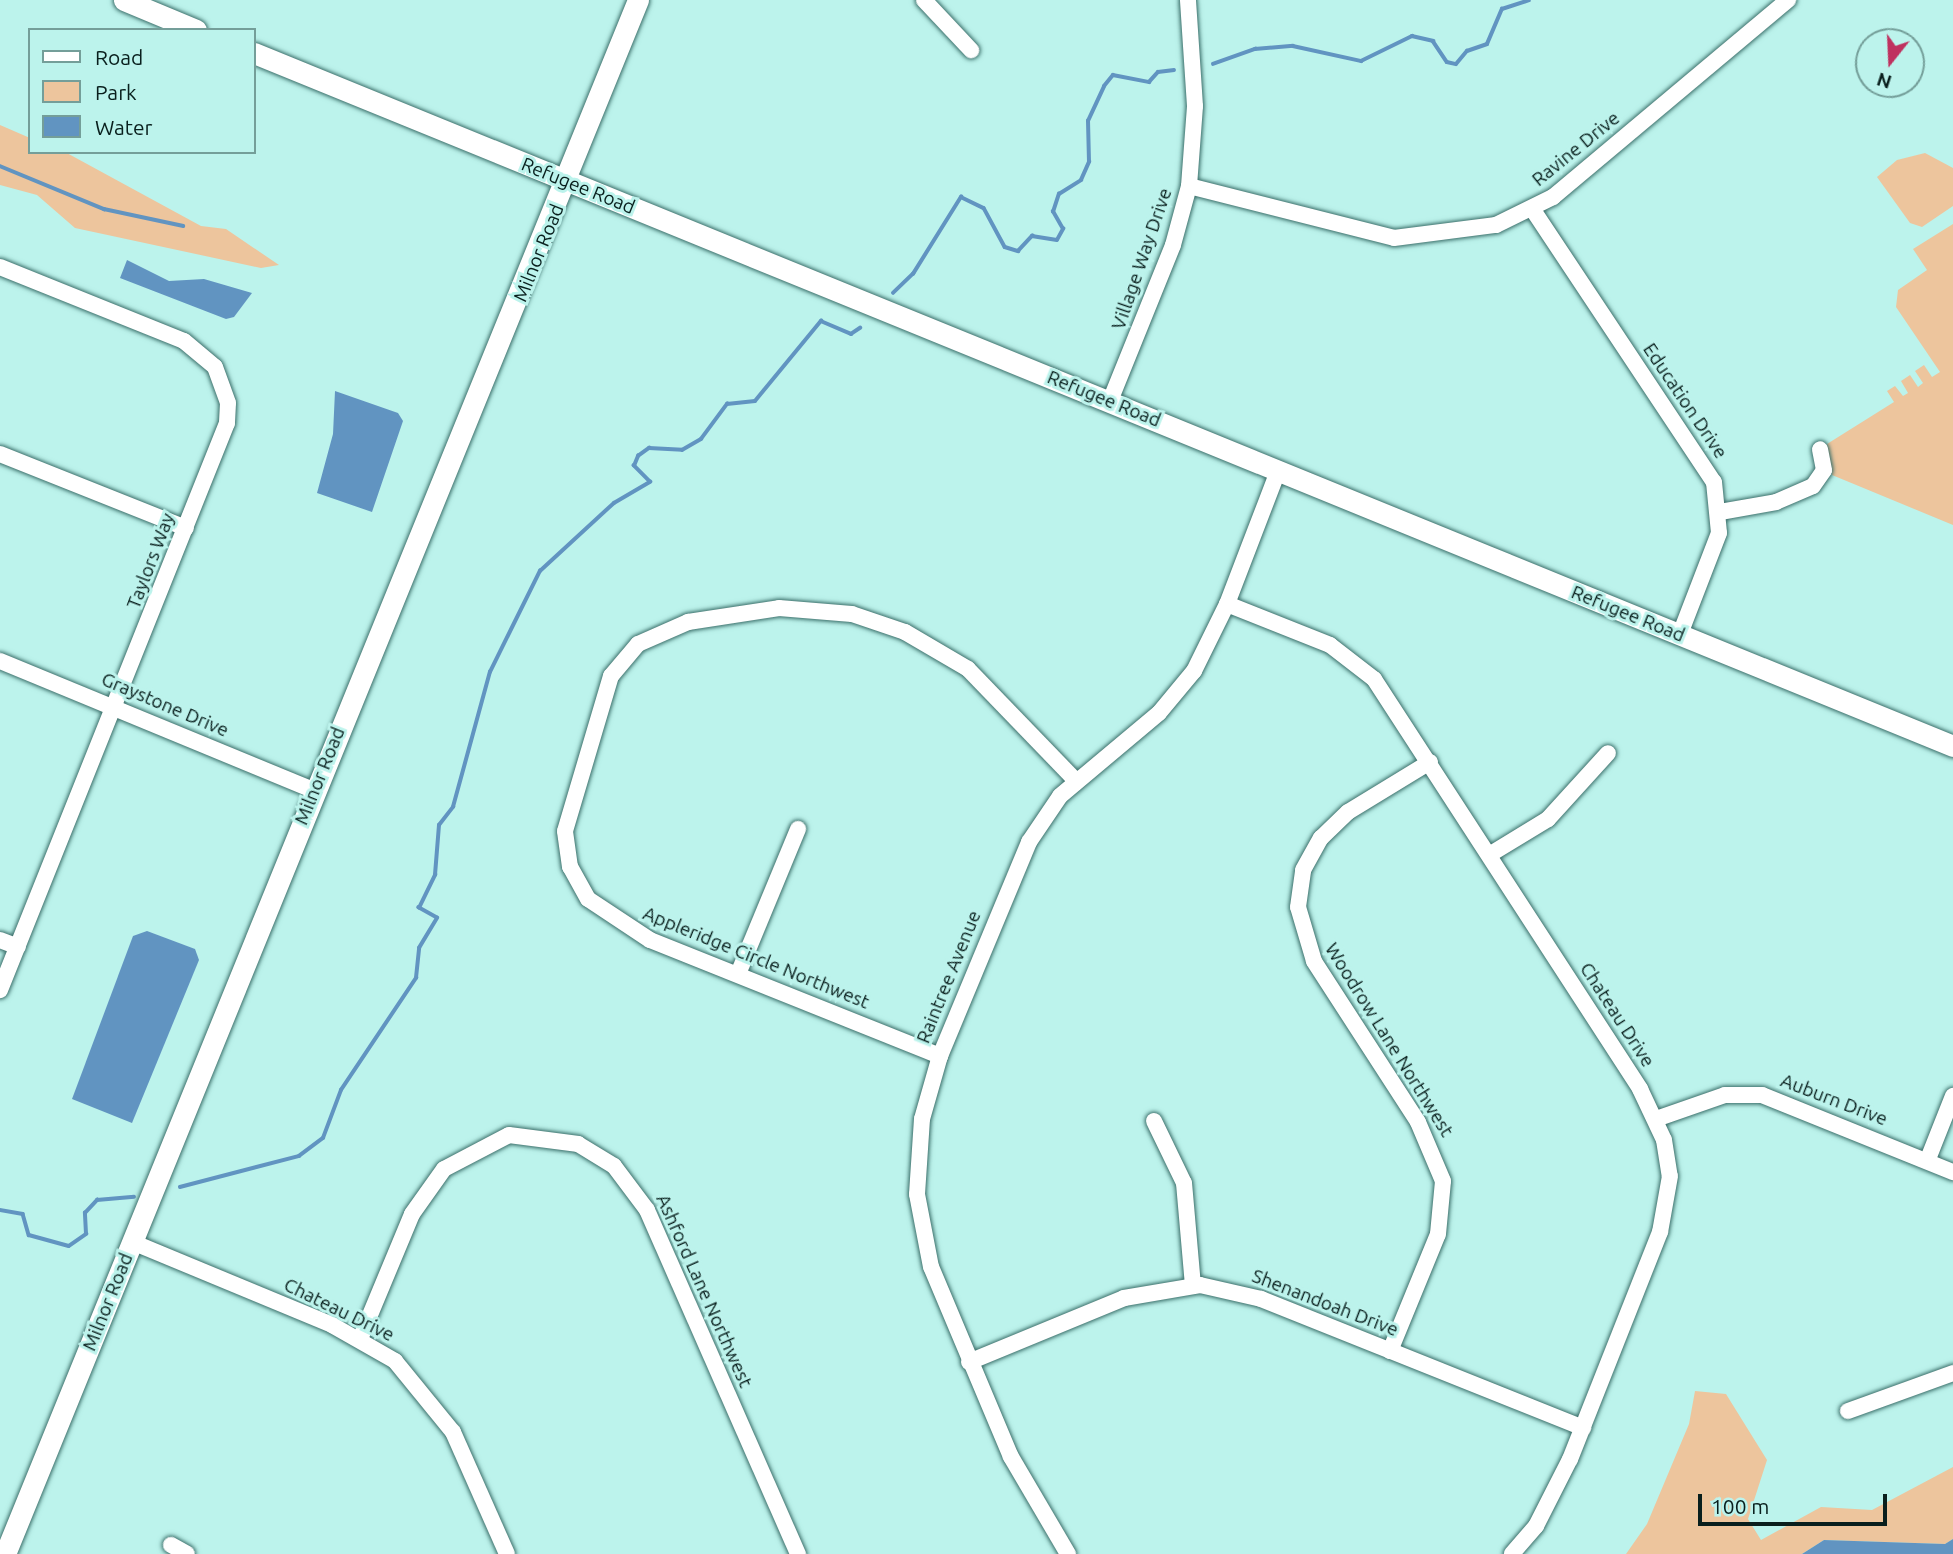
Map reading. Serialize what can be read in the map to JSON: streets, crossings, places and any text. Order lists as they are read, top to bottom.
{
  "streets": {
    "main road": ["Refugee Road", "Milnor Road"],
    "street": [
      "Ravine Drive",
      "Village Way Drive",
      "Education Drive",
      "Taylors Way",
      "Graystone Drive",
      "Appleridge Circle Northwest",
      "Raintree Avenue",
      "Chateau Drive",
      "Woodrow Lane Northwest",
      "Auburn Drive",
      "Ashford Lane Northwest",
      "Shenandoah Drive"
    ]
  },
  "crossings": [
    ["Ravine Drive", "Village Way Drive"],
    ["Ravine Drive", "Education Drive"],
    ["Refugee Road", "Milnor Road"],
    ["Refugee Road", "Village Way Drive"],
    ["Refugee Road", "Education Drive"],
    ["Refugee Road", "Raintree Avenue"],
    ["Milnor Road", "Graystone Drive"],
    ["Milnor Road", "Chateau Drive"],
    ["Taylors Way", "Graystone Drive"],
    ["Appleridge Circle Northwest", "Raintree Avenue"],
    ["Raintree Avenue", "Chateau Drive"],
    ["Raintree Avenue", "Shenandoah Drive"],
    ["Chateau Drive", "Woodrow Lane Northwest"],
    ["Chateau Drive", "Auburn Drive"],
    ["Chateau Drive", "Ashford Lane Northwest"],
    ["Chateau Drive", "Shenandoah Drive"],
    ["Woodrow Lane Northwest", "Shenandoah Drive"]
  ],
  "legend": ["Road", "Park", "Water"],
  "scale_bar": "100 m",
  "north": "bottom"
}
